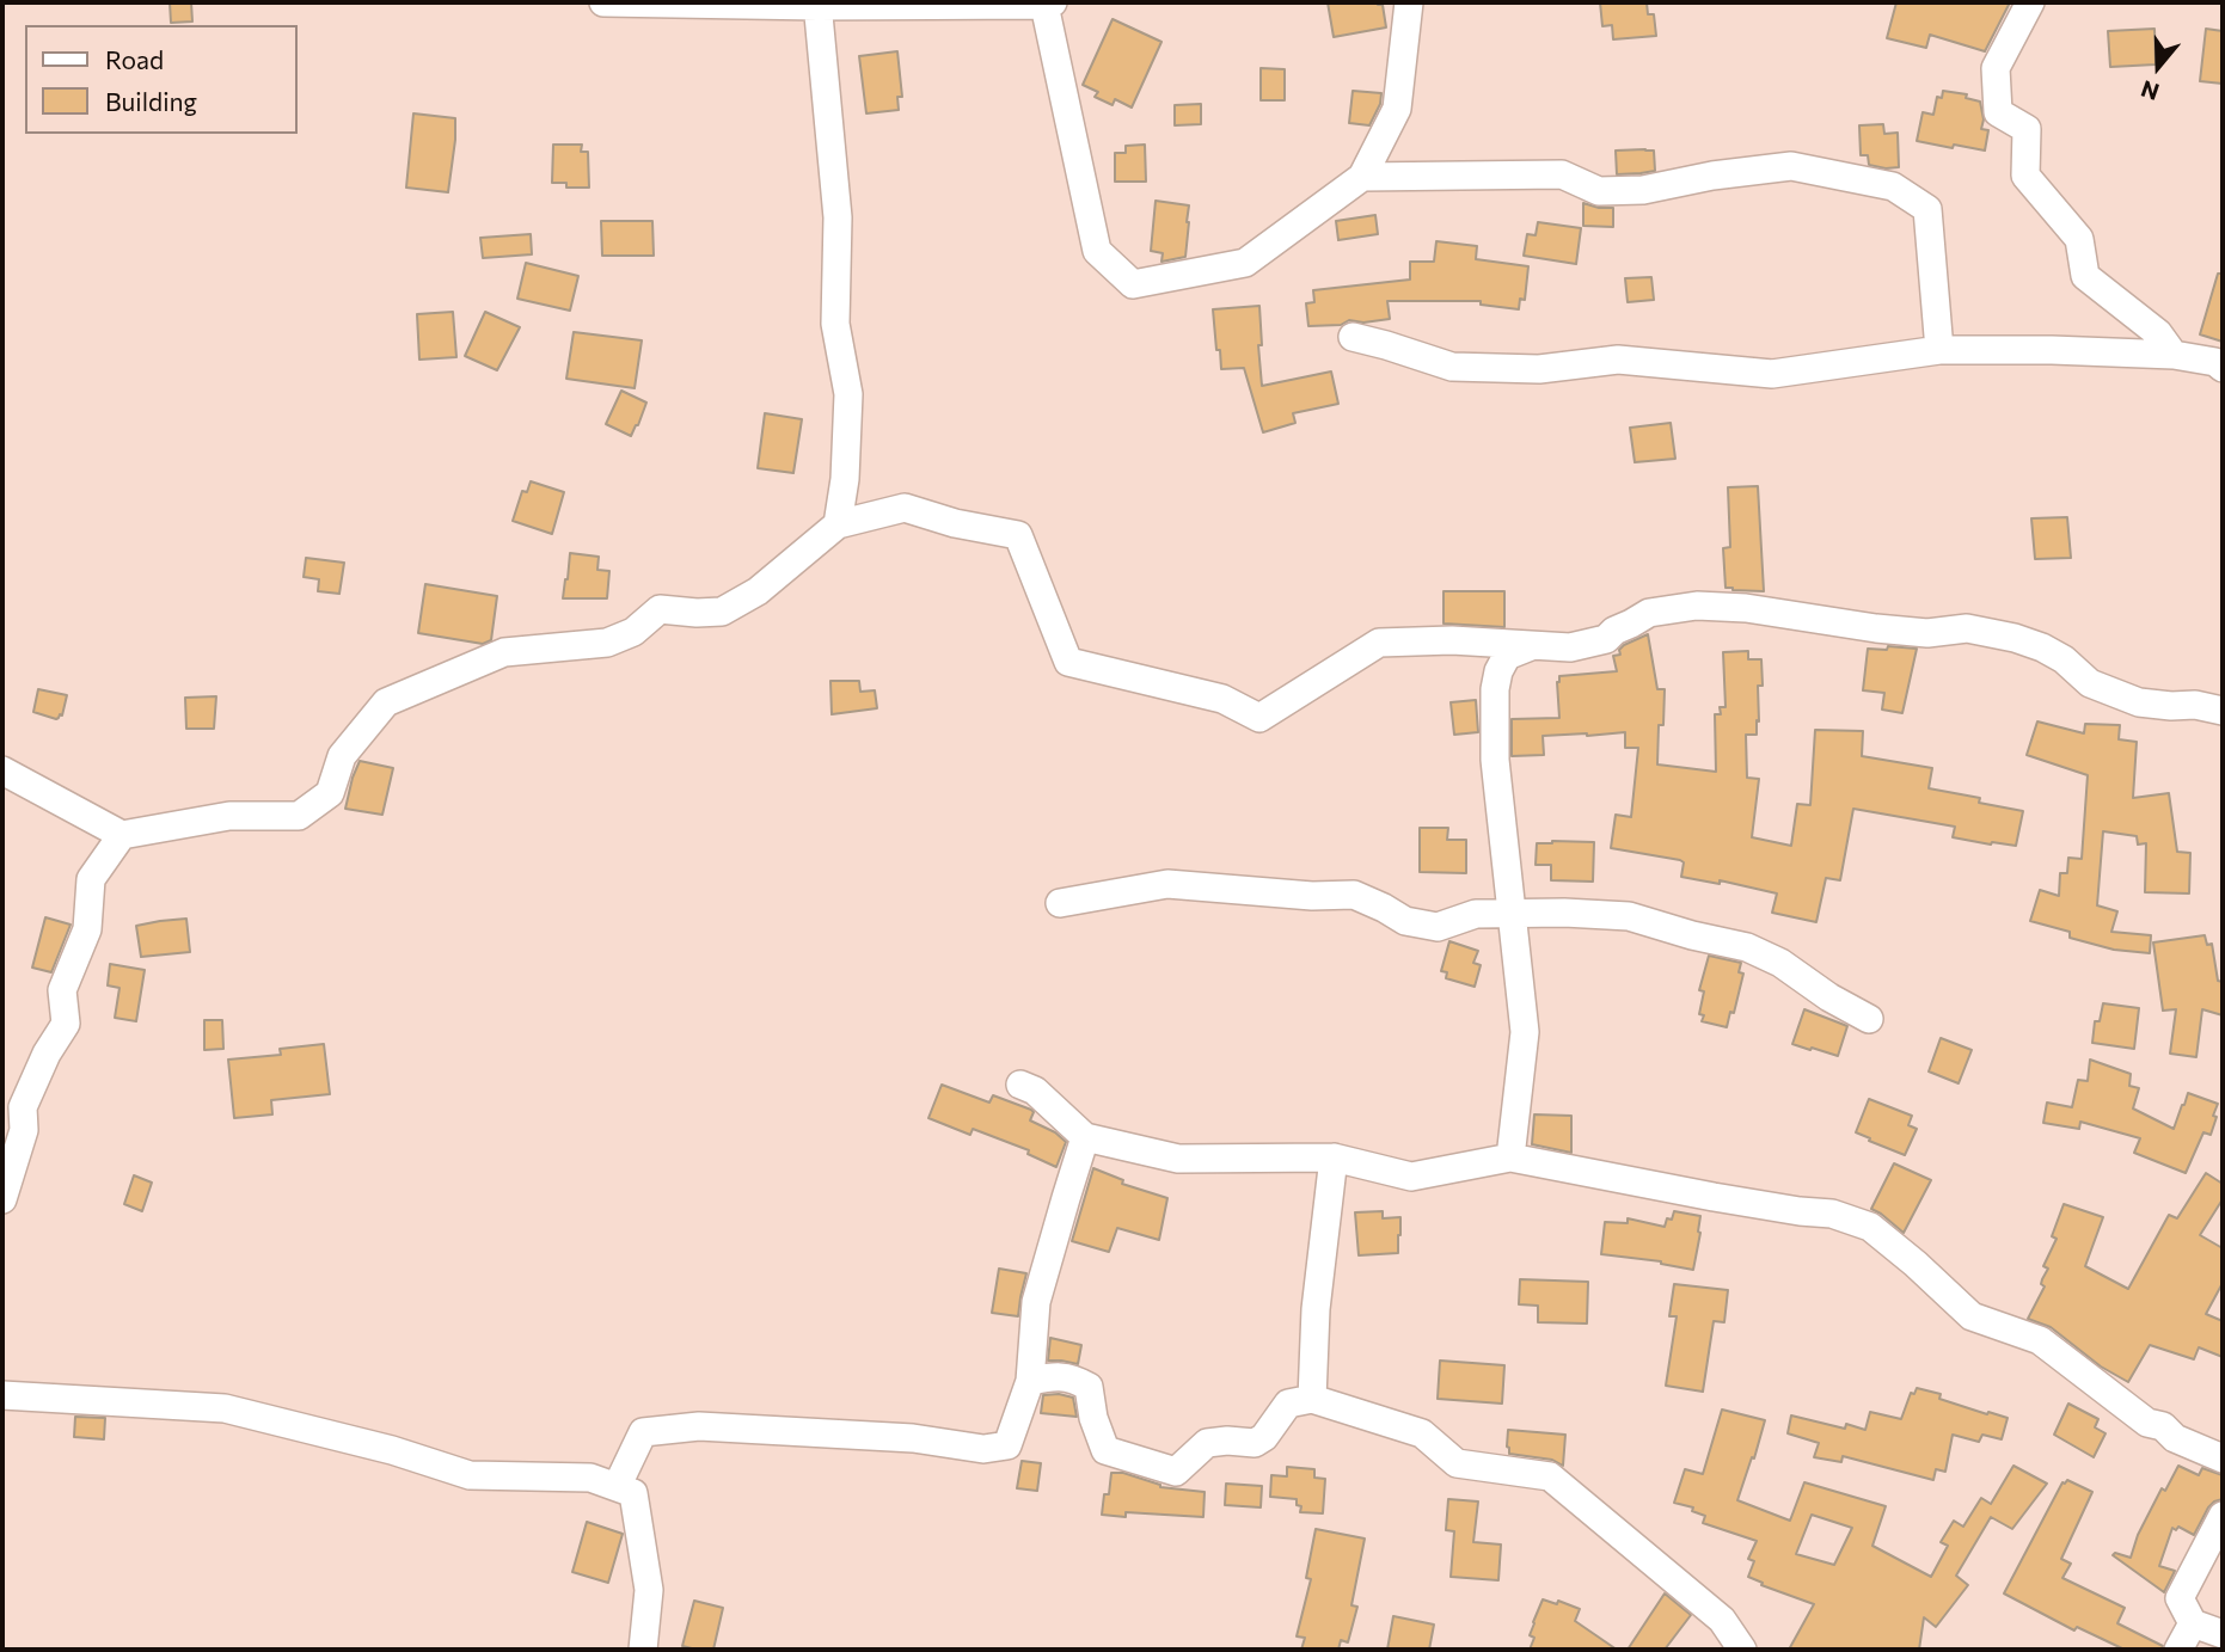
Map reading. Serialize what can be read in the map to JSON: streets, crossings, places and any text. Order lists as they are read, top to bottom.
{
  "legend": ["Road", "Building"],
  "north": "bottom"
}
